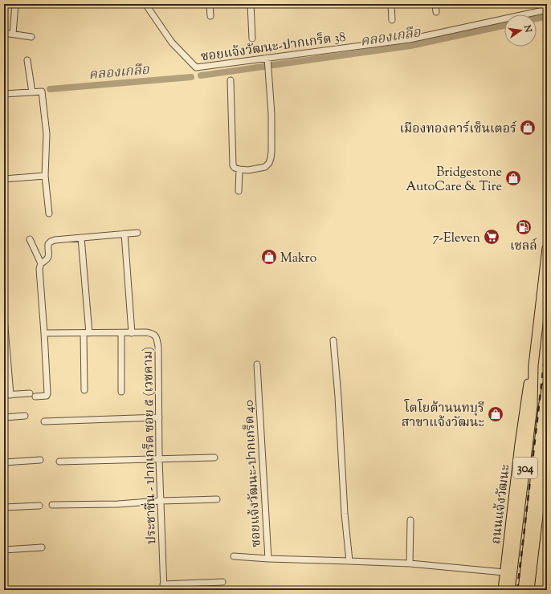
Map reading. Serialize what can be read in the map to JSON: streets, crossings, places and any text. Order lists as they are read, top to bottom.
{
  "streets": {
    "main road": ["304", "ถนนแจ้งวัฒนะ"],
    "street": ["ซอยแจ้งวัฒนะ-ปากเกร็ด 38", "ประชาชื่น - ปากเกร็ด ซอย ๕ (เวชคาม)", "ซอยแจ้งวัฒนะ-ปากเกร็ด 40"]
  },
  "crossings": [
    ["ซอยแจ้งวัฒนะ-ปากเกร็ด 40", "ถนนแจ้งวัฒนะ"]
  ],
  "water": ["คลองเกลือ"],
  "places": {
    "shop": [
      "เมืองทองคาร์เซ็นเตอร์",
      "Bridgestone AutoCare & Tire",
      "Makro",
      "โตโยต้านนทบุรี สาขาแจ้งวัฒนะ"
    ],
    "fuel station": ["เชลล์"],
    "supermarket": ["7-Eleven"]
  },
  "north": "right"
}
